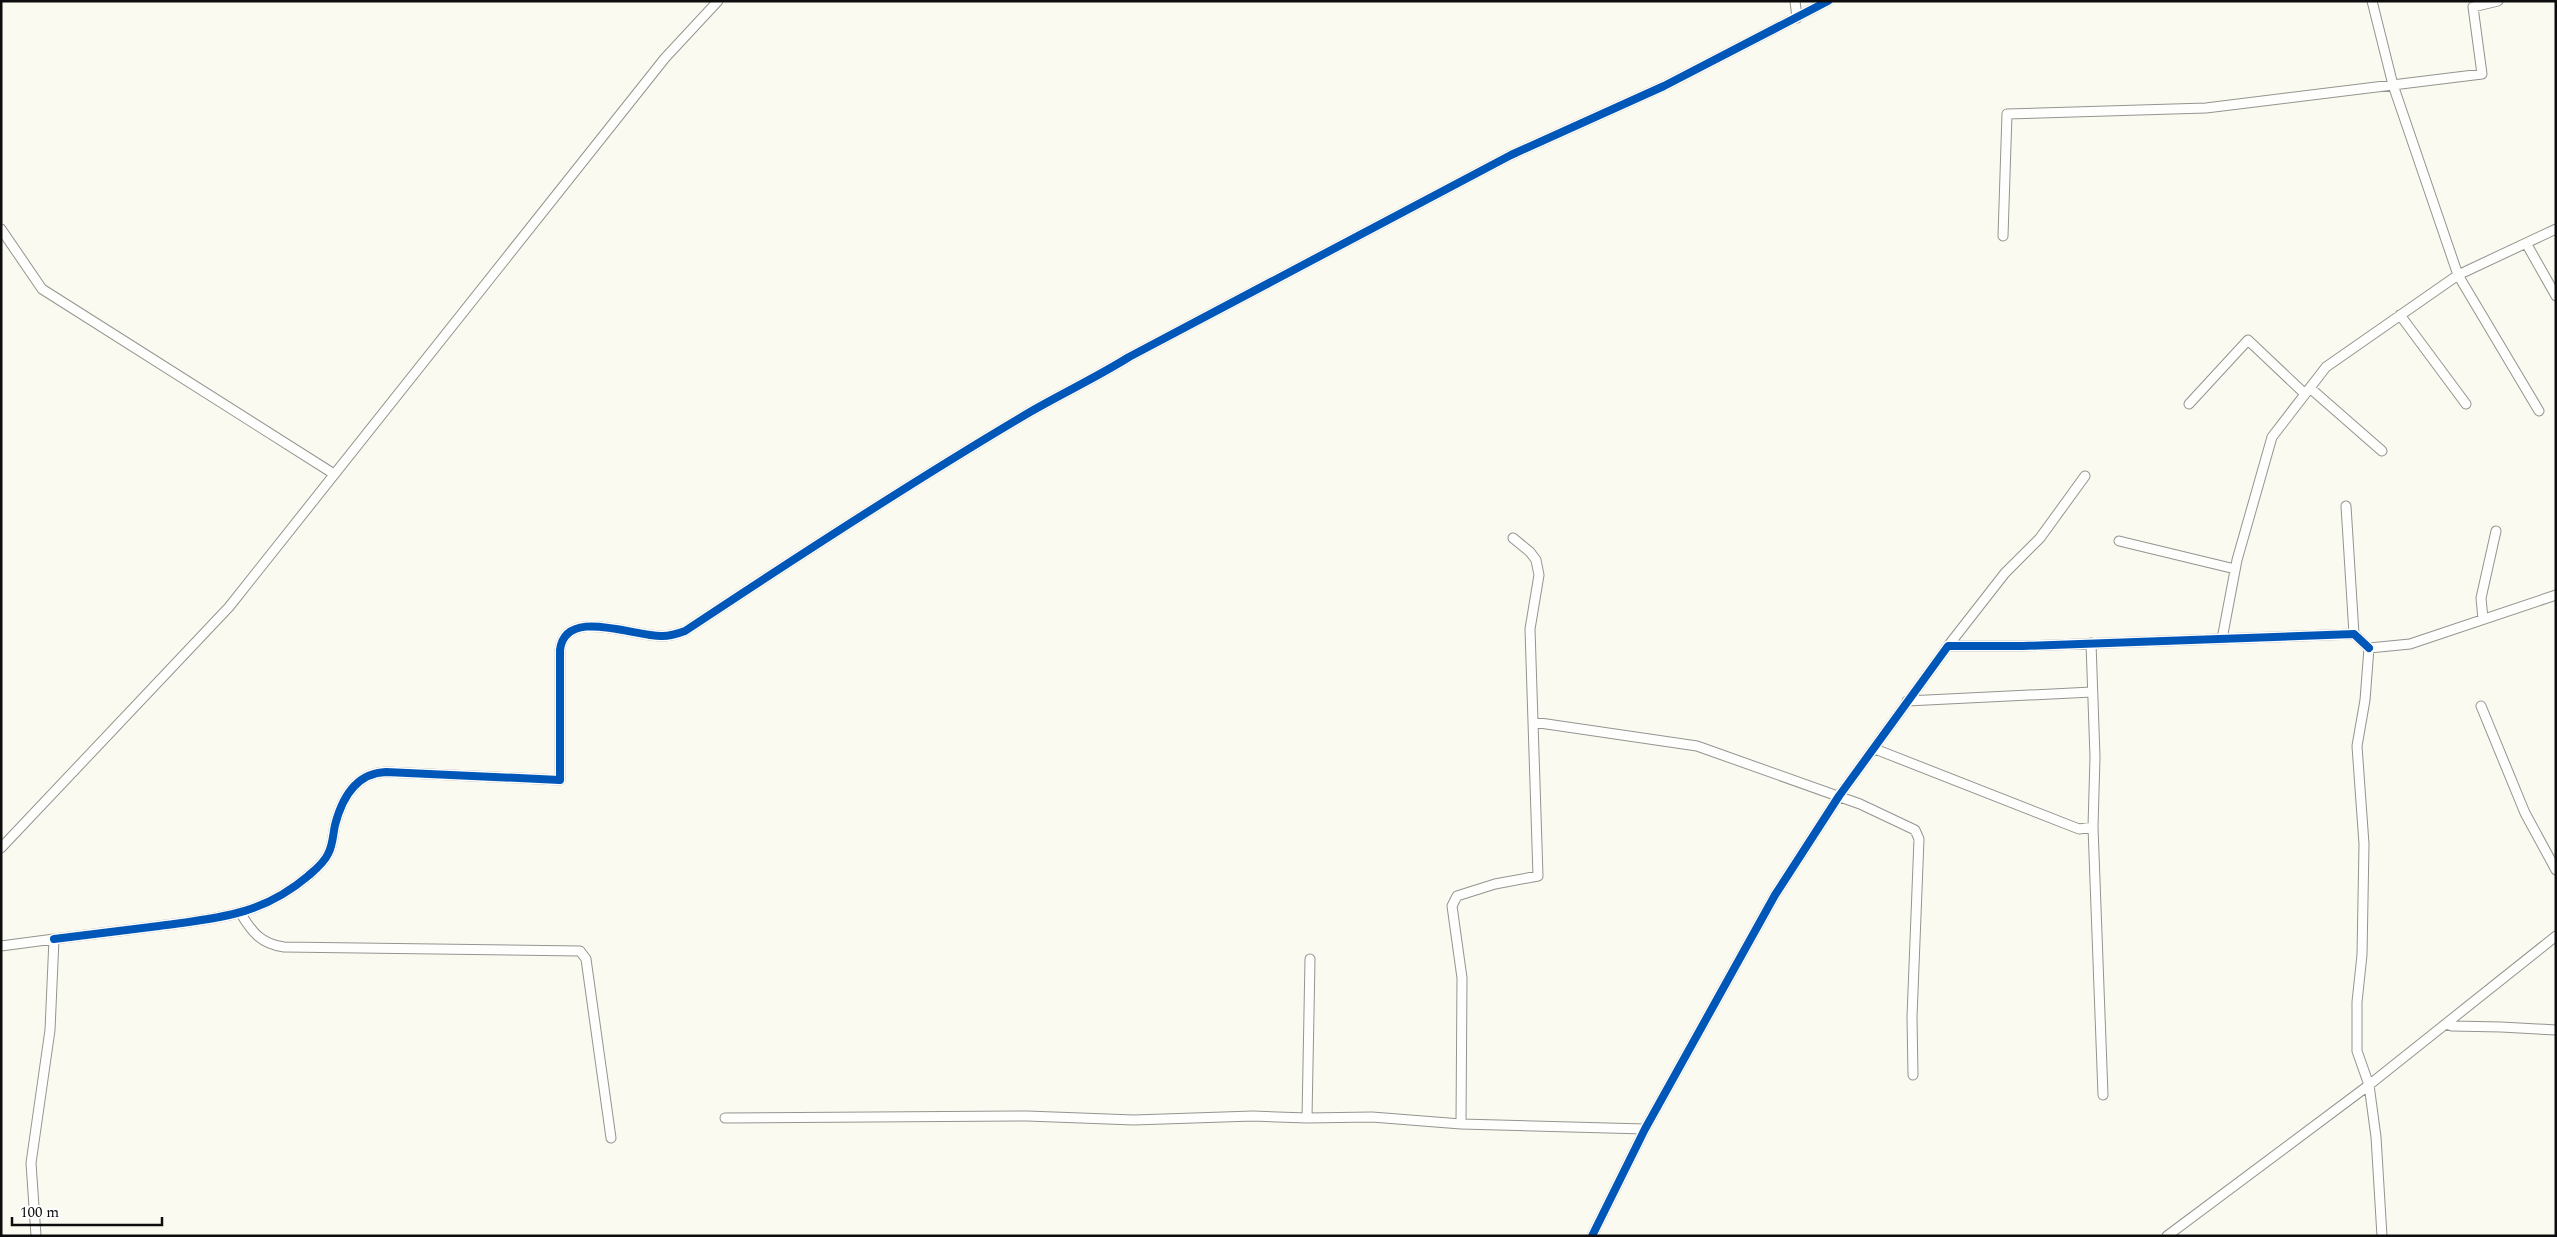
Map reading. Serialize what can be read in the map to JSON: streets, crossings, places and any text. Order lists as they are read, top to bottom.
{
  "scale_bar": "100 m"
}
